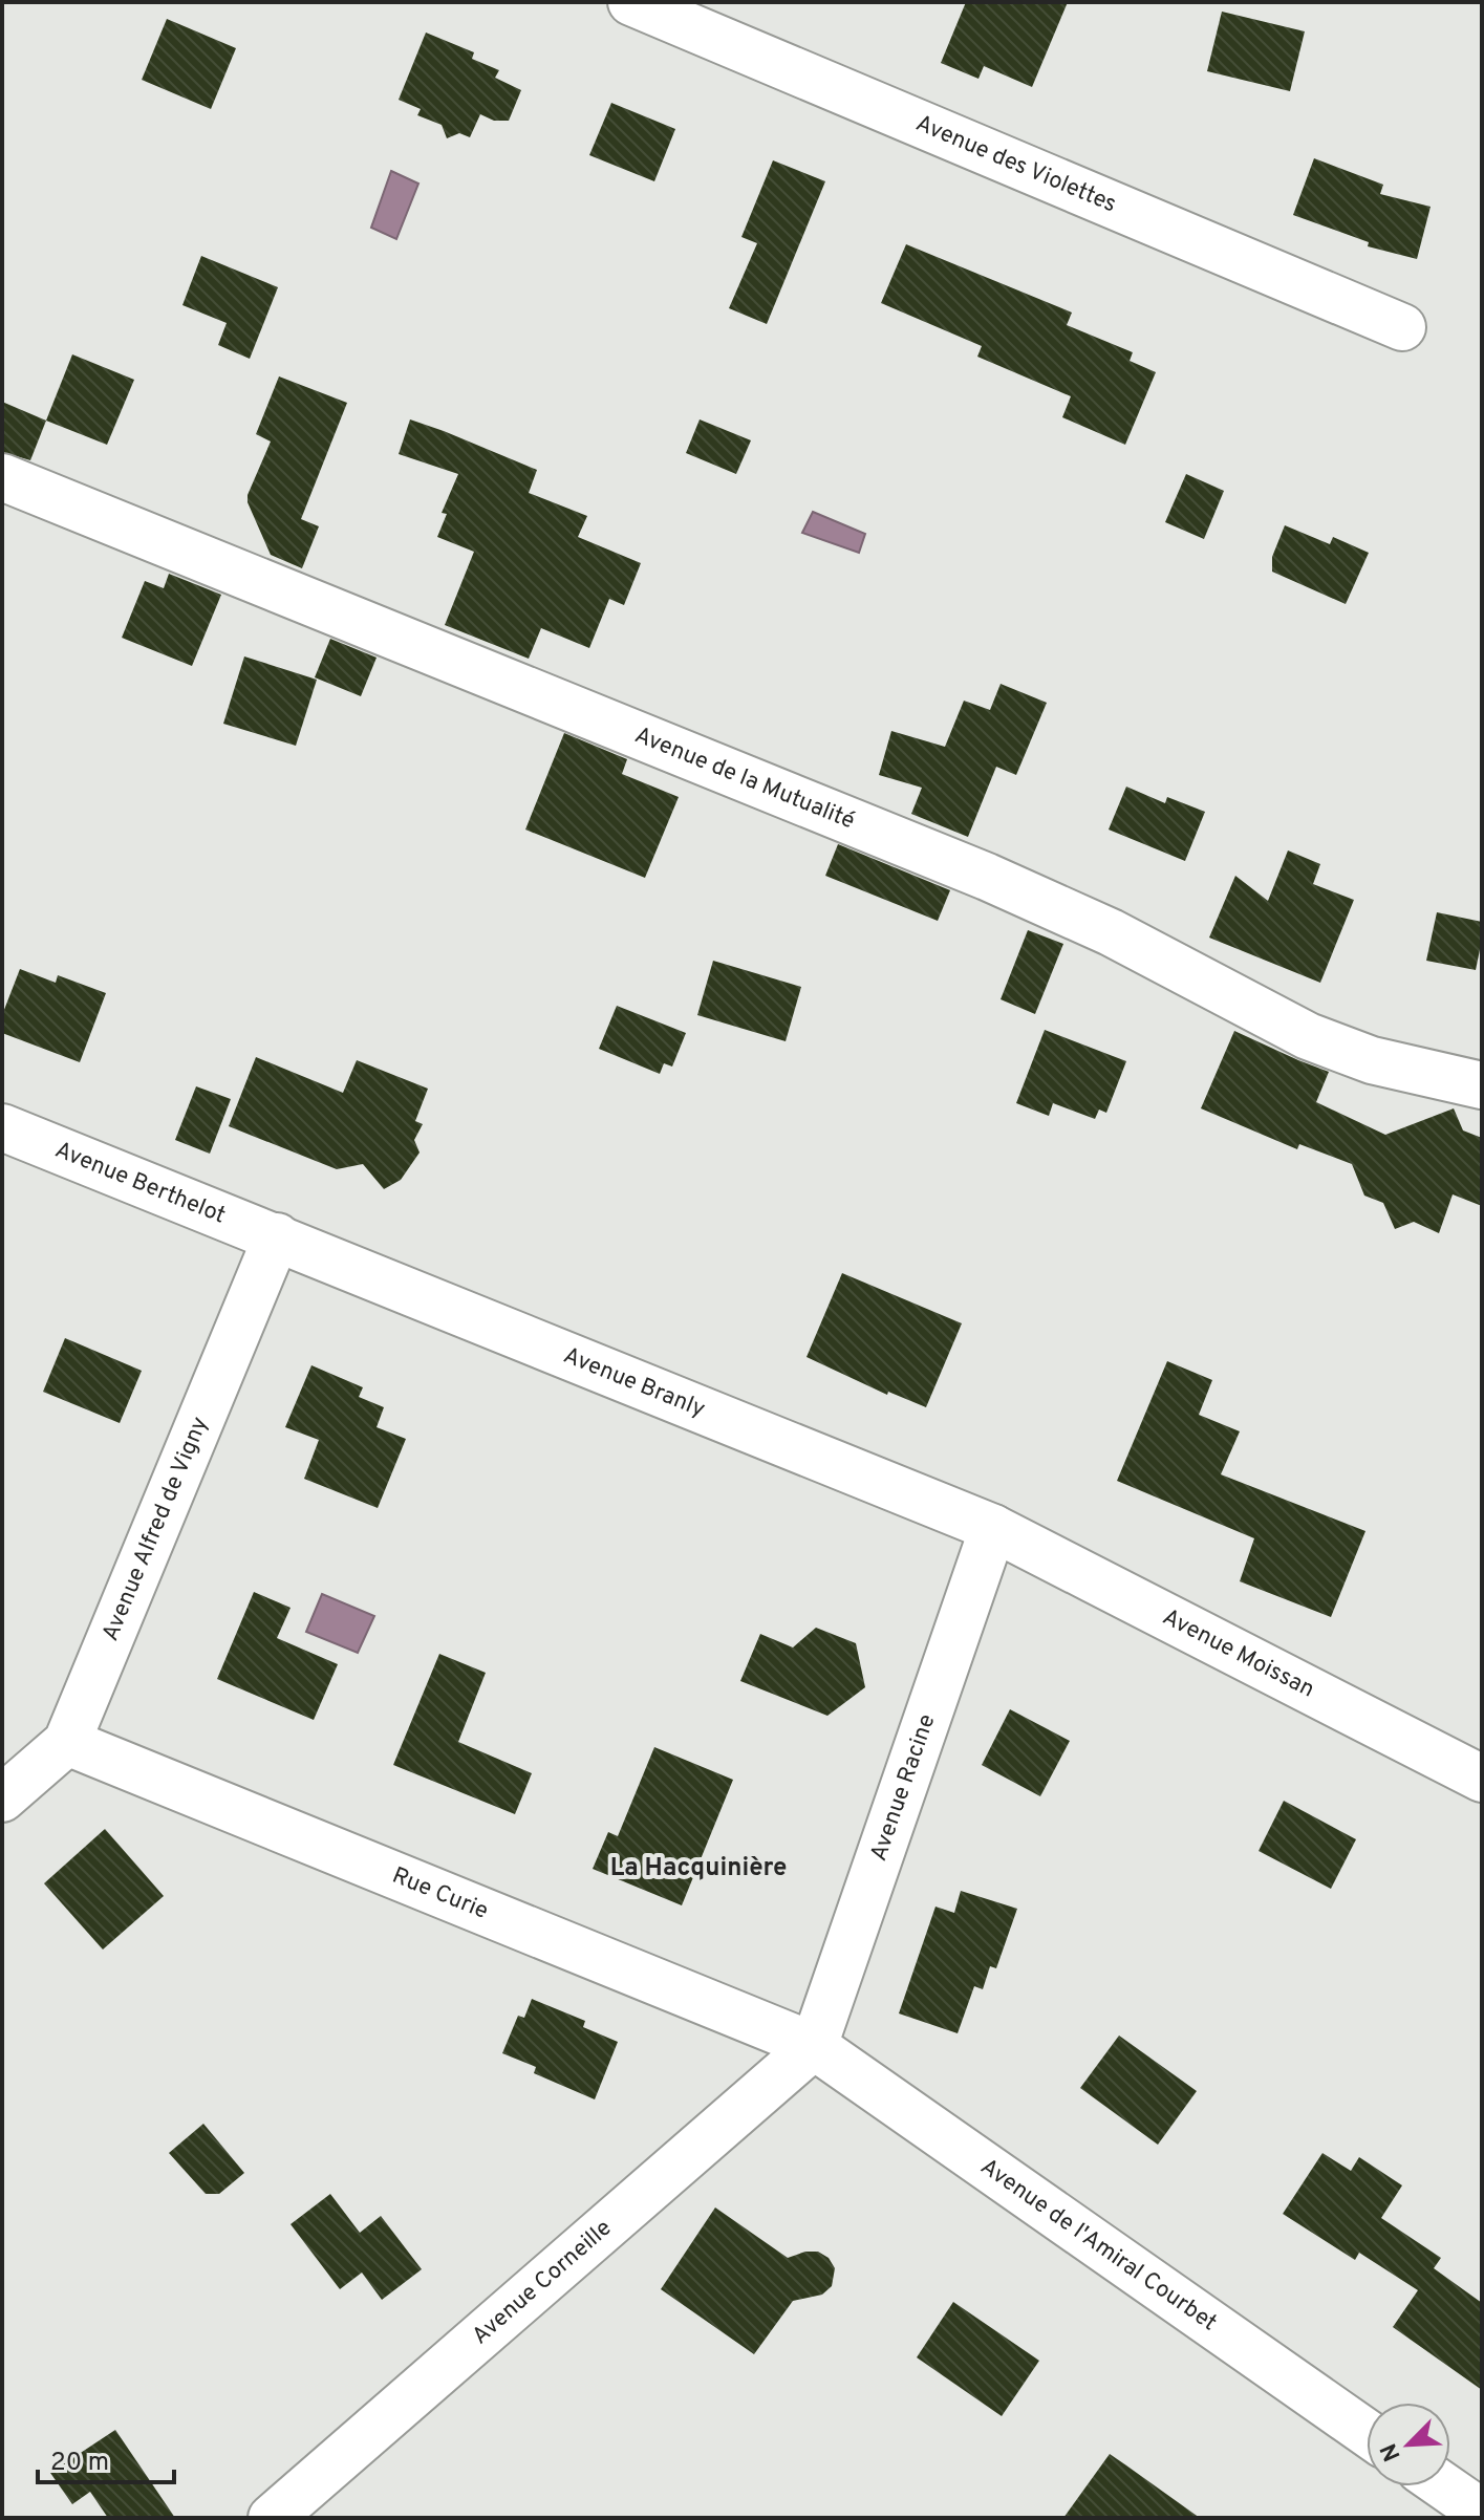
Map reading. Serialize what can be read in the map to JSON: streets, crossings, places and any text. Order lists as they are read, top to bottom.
{
  "streets": {
    "street": [
      "Avenue des Violettes",
      "Avenue de la Mutualité",
      "Avenue Berthelot",
      "Avenue Branly",
      "Avenue Alfred de Vigny",
      "Avenue Moissan",
      "Avenue Racine",
      "Rue Curie",
      "Avenue de l'Amiral Courbet",
      "Avenue Corneille"
    ]
  },
  "crossings": [
    ["Avenue Berthelot", "Avenue Branly"],
    ["Avenue Berthelot", "Avenue Alfred de Vigny"],
    ["Avenue Branly", "Avenue Alfred de Vigny"],
    ["Avenue Branly", "Avenue Moissan"],
    ["Avenue Branly", "Avenue Racine"],
    ["Avenue Alfred de Vigny", "Rue Curie"],
    ["Avenue Moissan", "Avenue Racine"],
    ["Avenue Racine", "Rue Curie"],
    ["Avenue Racine", "Avenue de l'Amiral Courbet"],
    ["Avenue Racine", "Avenue Corneille"],
    ["Rue Curie", "Avenue de l'Amiral Courbet"],
    ["Rue Curie", "Avenue Corneille"],
    ["Avenue de l'Amiral Courbet", "Avenue Corneille"]
  ],
  "districts": ["La Hacquinière"],
  "scale_bar": "20 m",
  "north": "bottom left"
}
